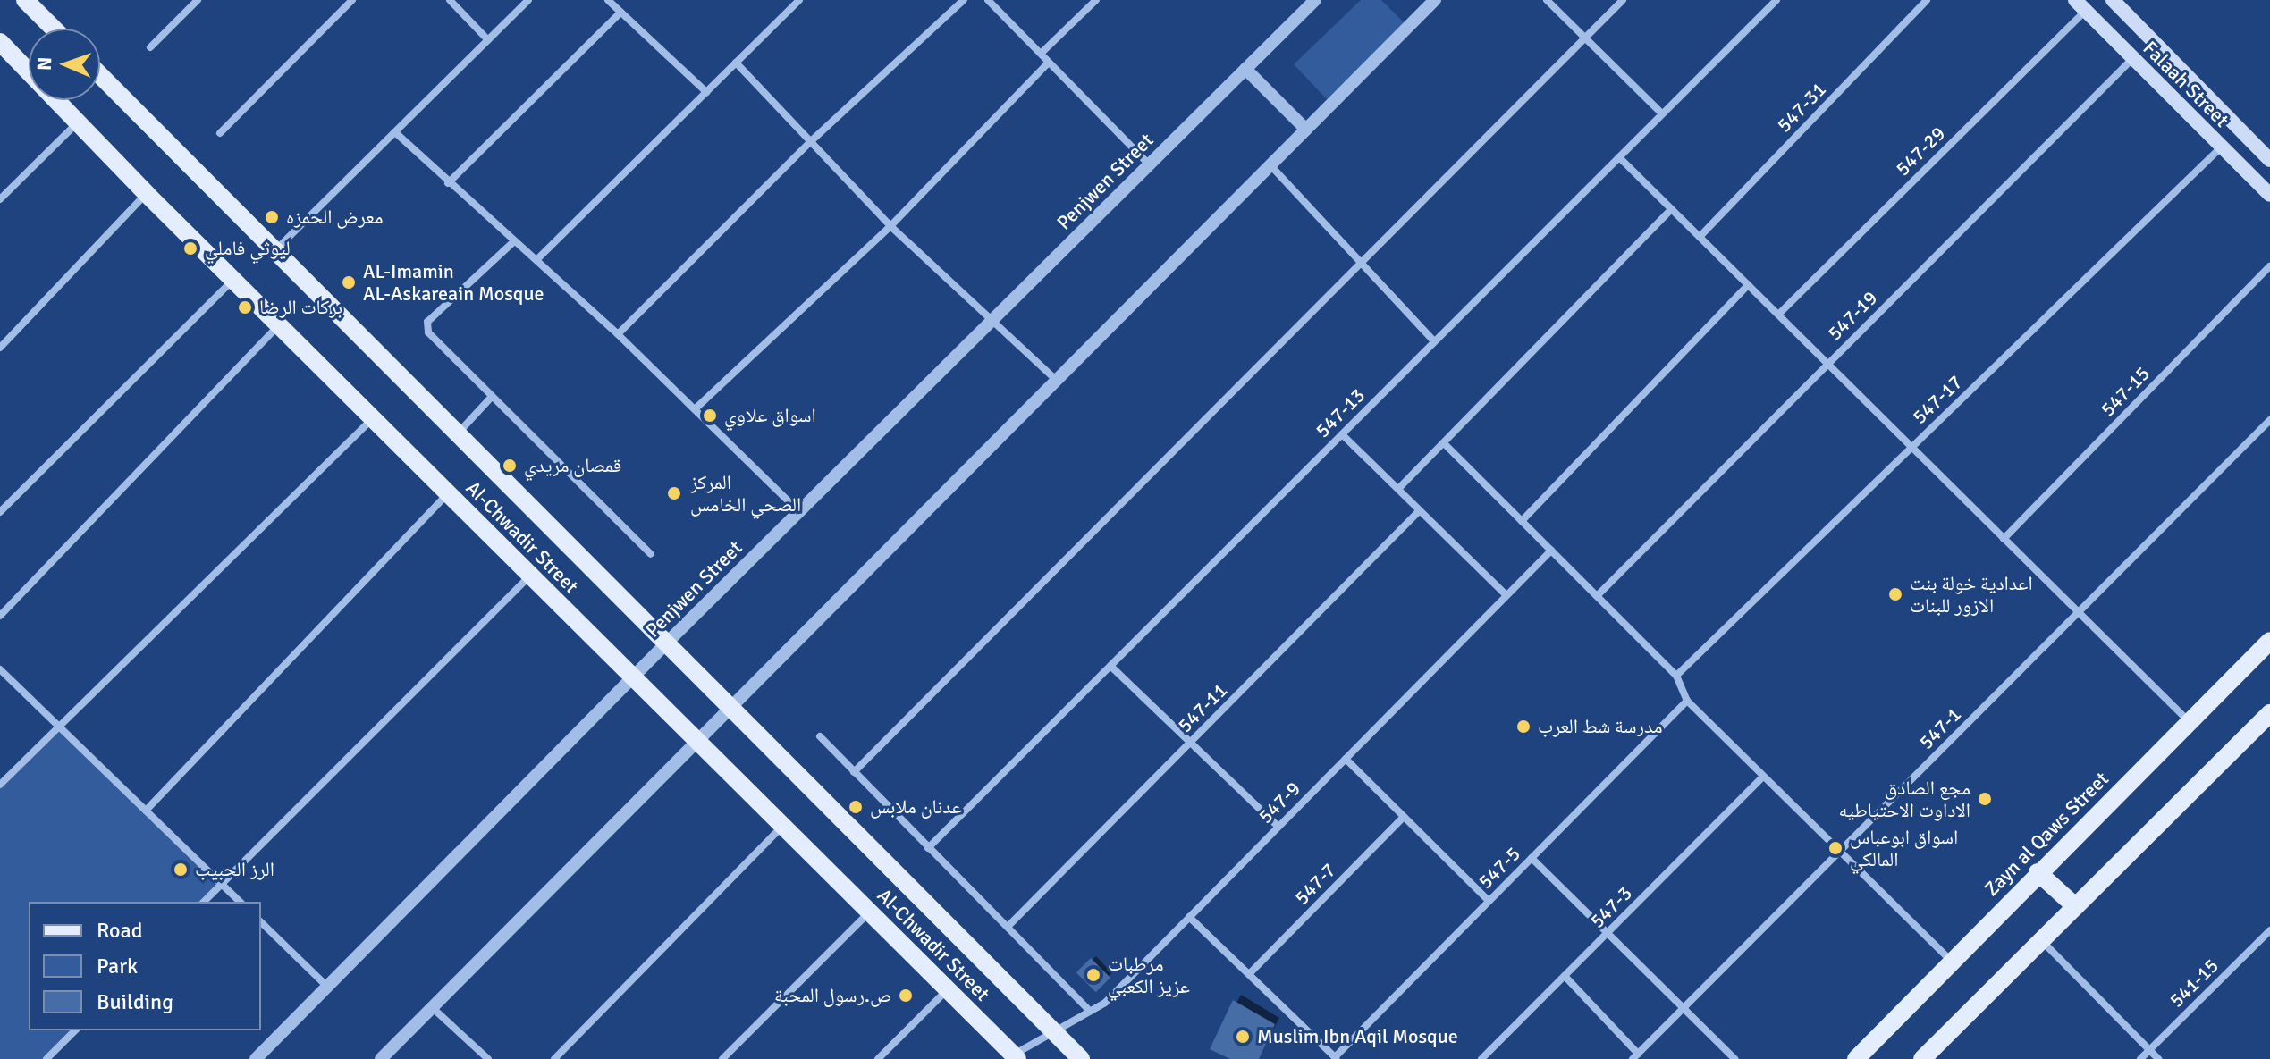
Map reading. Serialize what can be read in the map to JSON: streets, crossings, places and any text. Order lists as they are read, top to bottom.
{
  "streets": {
    "main road": ["Falaah Street", "Al-Chwadir Street", "Zayn al Qaws Street"],
    "street": [
      "547-31",
      "547-29",
      "Penjwen Street",
      "547-19",
      "547-15",
      "547-17",
      "547-13",
      "547-11",
      "547-1",
      "547-9",
      "547-5",
      "547-7",
      "547-3",
      "541-15"
    ]
  },
  "crossings": [
    ["Falaah Street", "547-29"],
    ["Falaah Street", "547-19"],
    ["Falaah Street", "547-17"],
    ["Penjwen Street", "Al-Chwadir Street"],
    ["Al-Chwadir Street", "547-9"]
  ],
  "places": [
    "معرض الحمزه",
    "ليوثي فاملي",
    "AL-Imamin AL-Askareain Mosque",
    "بركات الرضا",
    "اسواق علاوي",
    "قمصان مريدي",
    "المركز الصحي الخامس",
    "اعدادية خولة بنت الازور للبنات",
    "مدرسة شط العرب",
    "مجع الصادق الاداوت الاحتياطيه",
    "عدنان ملابس",
    "اسواق ابوعباس المالكي",
    "الرز الحبيب",
    "مرطبات عزيز الكعبي",
    "ص.رسول المحبة",
    "Muslim Ibn Aqil Mosque"
  ],
  "legend": ["Road", "Park", "Building"],
  "north": "left"
}
